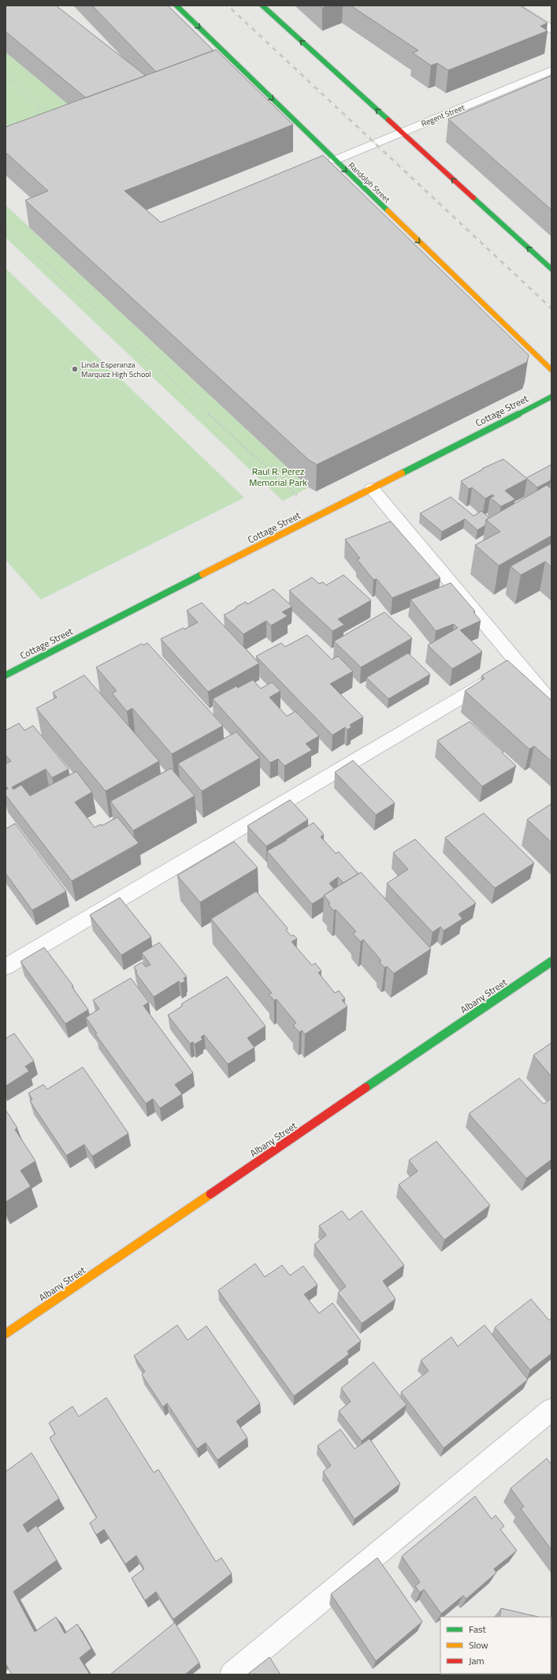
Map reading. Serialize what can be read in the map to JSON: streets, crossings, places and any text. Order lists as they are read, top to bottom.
{
  "streets": {
    "street": [
      "Regent Street",
      "Randolph Street",
      "Cottage Street",
      "Albany Street"
    ]
  },
  "crossings": [
    ["Regent Street", "Randolph Street"]
  ],
  "one_way": ["Randolph Street"],
  "parks": ["Raul R. Perez Memorial Park"],
  "places": ["Linda Esperanza Marquez High School"],
  "legend": ["Fast", "Slow", "Jam"]
}
